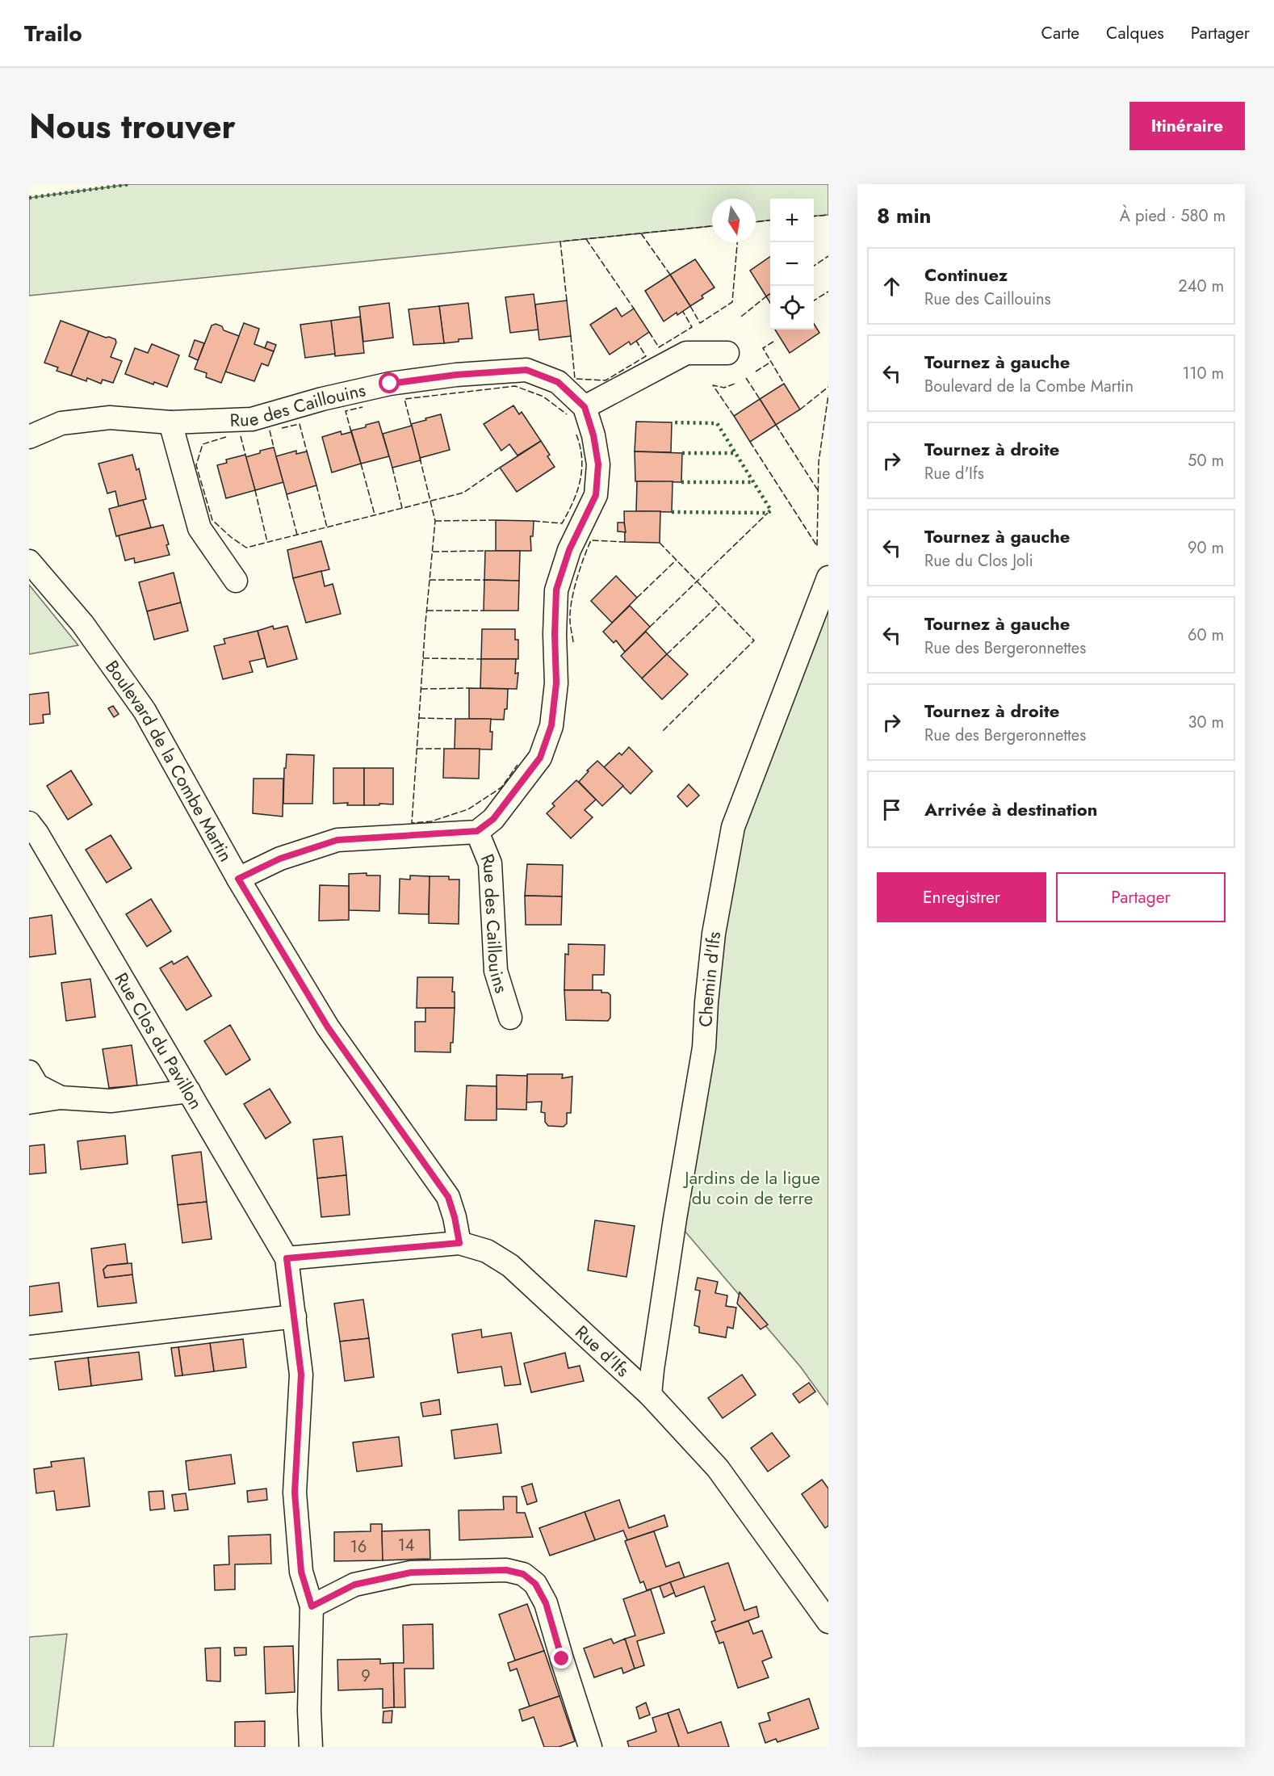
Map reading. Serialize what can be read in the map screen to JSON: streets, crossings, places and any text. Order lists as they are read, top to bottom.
{
  "streets": {
    "street": [
      "Rue des Caillouins",
      "Boulevard de la Combe Martin",
      "Chemin d'Ifs",
      "Rue Clos du Pavillon",
      "Rue d'Ifs"
    ]
  },
  "crossings": [
    ["Rue des Caillouins", "Boulevard de la Combe Martin"],
    ["Boulevard de la Combe Martin", "Rue d'Ifs"],
    ["Chemin d'Ifs", "Rue d'Ifs"],
    ["Rue Clos du Pavillon", "Rue d'Ifs"]
  ],
  "parks": ["Jardins de la ligue du coin de terre"],
  "house_numbers": ["14", "16", "9"],
  "north": "bottom",
  "page": {
    "header": "Trailo",
    "nav": ["Carte", "Calques", "Partager"],
    "title": "Nous trouver",
    "buttons": [
      "Itinéraire",
      ["Enregistrer", "Partager"]
    ],
    "heading": ["8 min", "À pied · 580 m"],
    "map_buttons": ["+", "−"],
    "list": [
      ["Continuez", "Rue des Caillouins", "240 m"],
      ["Tournez à gauche", "Boulevard de la Combe Martin", "110 m"],
      ["Tournez à droite", "Rue d'Ifs", "50 m"],
      ["Tournez à gauche", "Rue du Clos Joli", "90 m"],
      ["Tournez à gauche", "Rue des Bergeronnettes", "60 m"],
      ["Tournez à droite", "Rue des Bergeronnettes", "30 m"],
      "Arrivée à destination"
    ]
  }
}
